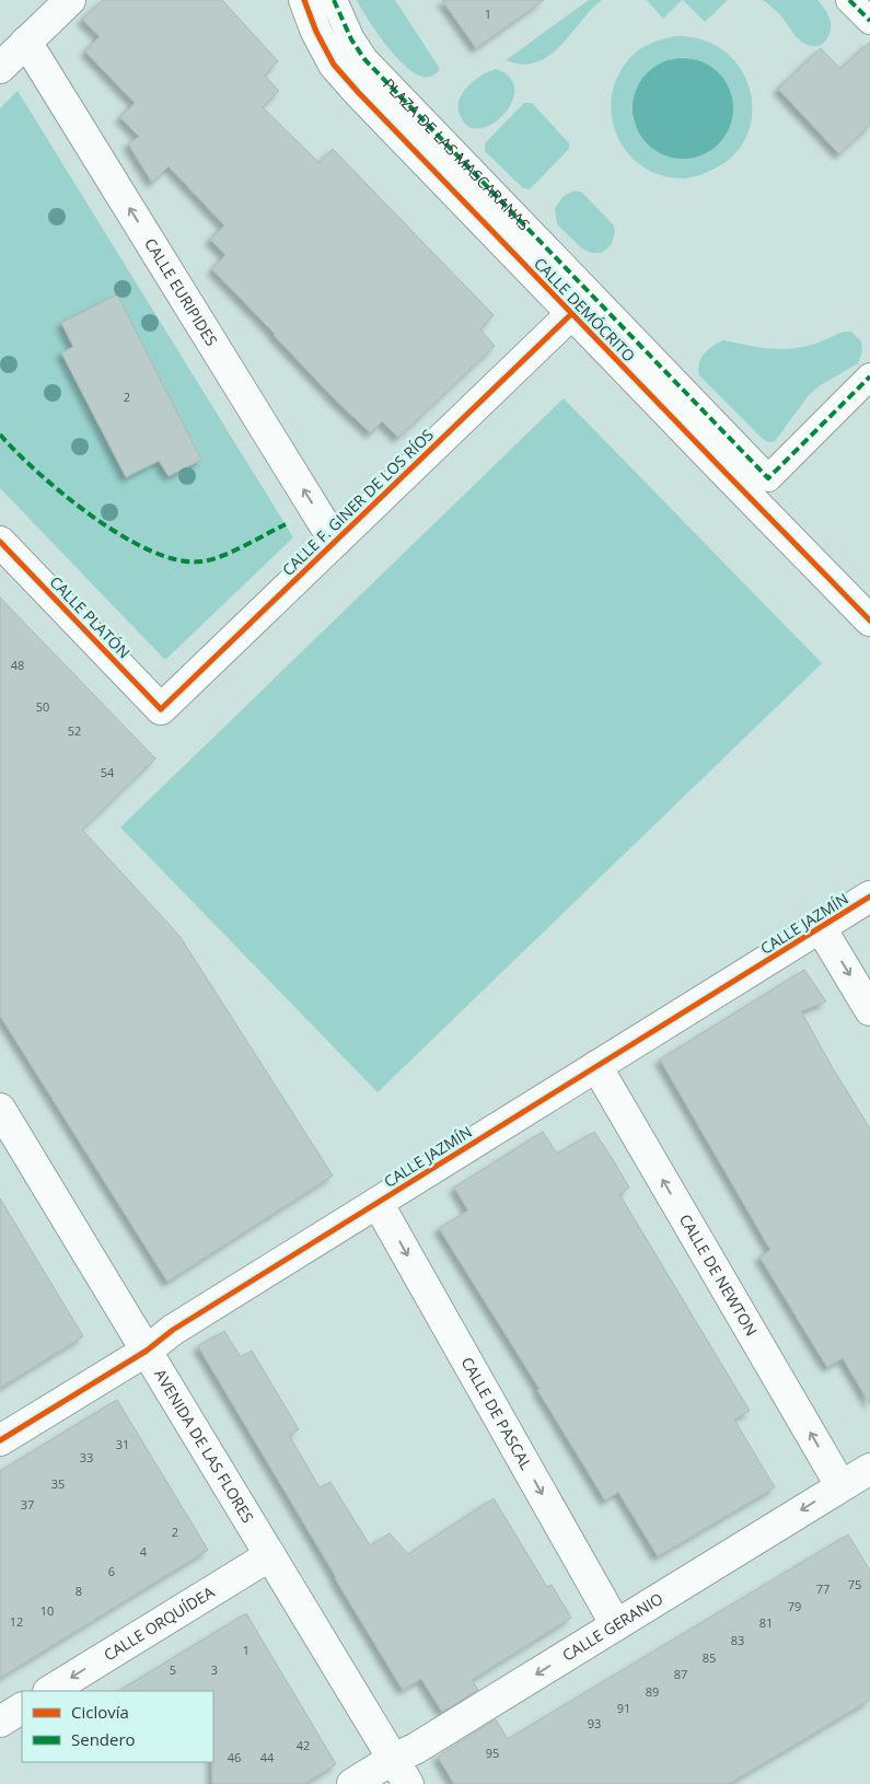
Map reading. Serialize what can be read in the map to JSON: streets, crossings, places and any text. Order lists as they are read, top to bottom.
{
  "streets": {
    "street": [
      "PLAZA DE LAS MASCARANAS",
      "CALLE EURIPIDES",
      "CALLE DEMÓCRITO",
      "CALLE F. GINER DE LOS RÍOS",
      "CALLE PLATÓN",
      "CALLE JAZMÍN",
      "CALLE DE NEWTON",
      "CALLE DE PASCAL",
      "AVENIDA DE LAS FLORES",
      "CALLE ORQUÍDEA",
      "CALLE GERANIO"
    ]
  },
  "crossings": [
    ["CALLE EURIPIDES", "CALLE F. GINER DE LOS RÍOS"],
    ["CALLE DEMÓCRITO", "CALLE F. GINER DE LOS RÍOS"],
    ["CALLE F. GINER DE LOS RÍOS", "CALLE PLATÓN"],
    ["CALLE JAZMÍN", "CALLE DE NEWTON"],
    ["CALLE JAZMÍN", "CALLE DE PASCAL"],
    ["CALLE JAZMÍN", "AVENIDA DE LAS FLORES"],
    ["CALLE DE NEWTON", "CALLE GERANIO"],
    ["CALLE DE PASCAL", "CALLE GERANIO"],
    ["AVENIDA DE LAS FLORES", "CALLE ORQUÍDEA"],
    ["AVENIDA DE LAS FLORES", "CALLE GERANIO"]
  ],
  "one_way": [
    "CALLE EURIPIDES",
    "CALLE DE NEWTON",
    "CALLE DE PASCAL",
    "CALLE ORQUÍDEA",
    "CALLE GERANIO"
  ],
  "house_numbers": [
    "1",
    "2",
    "48",
    "50",
    "52",
    "54",
    "31",
    "33",
    "35",
    "37",
    "2",
    "4",
    "6",
    "75",
    "77",
    "8",
    "79",
    "10",
    "12",
    "81",
    "83",
    "1",
    "85",
    "5",
    "3",
    "87",
    "89",
    "91",
    "93",
    "42",
    "95",
    "46",
    "44"
  ],
  "legend": ["Ciclovía", "Sendero"]
}
